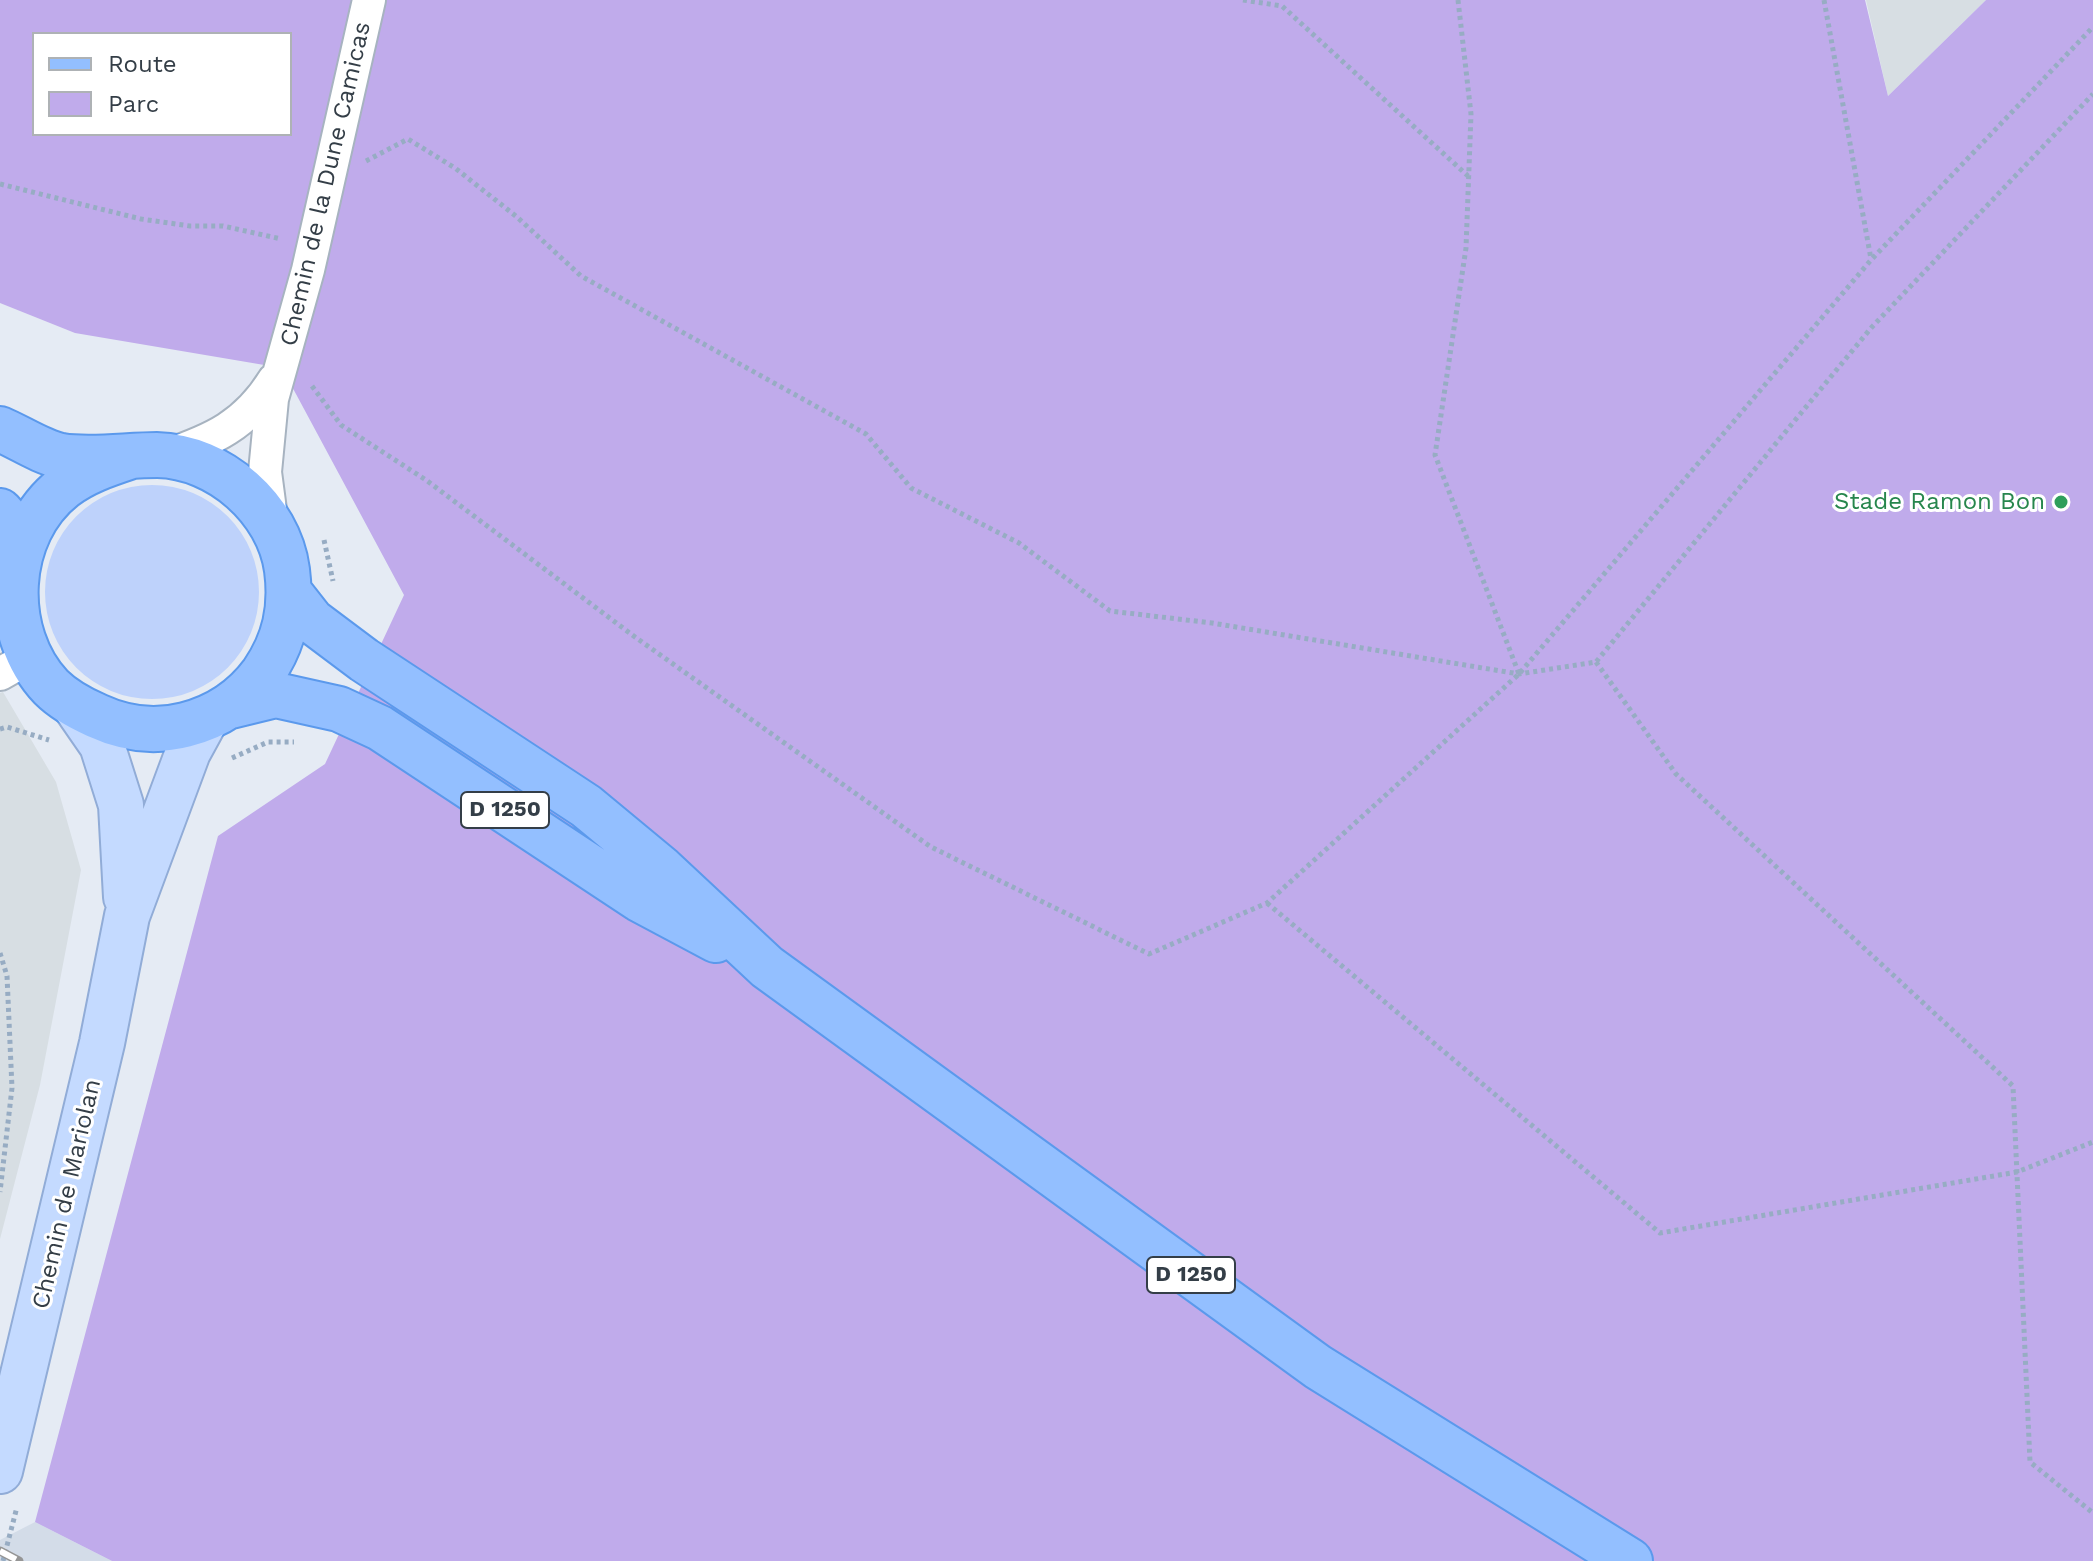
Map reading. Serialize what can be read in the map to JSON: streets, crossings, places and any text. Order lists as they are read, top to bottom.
{
  "streets": {
    "main road": ["D 1250", "Chemin de Mariolan"],
    "street": ["Chemin de la Dune Camicas"]
  },
  "crossings": [
    ["Chemin de la Dune Camicas", "D 1250"],
    ["Chemin de la Dune Camicas", "Chemin de Mariolan"],
    ["D 1250", "Chemin de Mariolan"]
  ],
  "places": ["Stade Ramon Bon"],
  "legend": ["Route", "Parc"]
}
